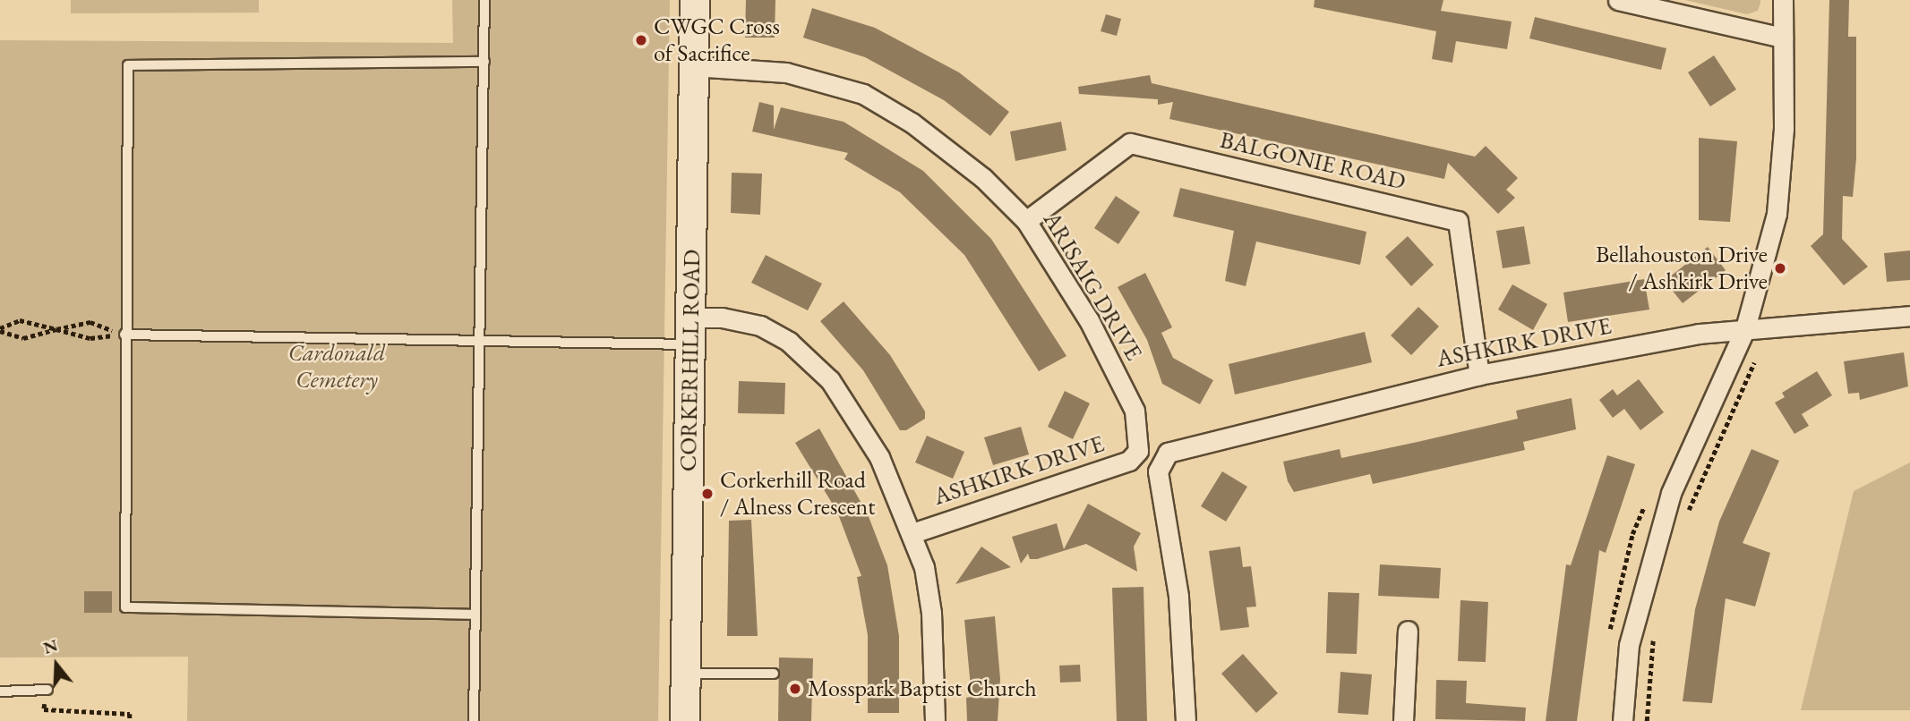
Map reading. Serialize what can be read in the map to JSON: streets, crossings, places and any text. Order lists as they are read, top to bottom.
{
  "streets": {
    "street": [
      "BALGONIE ROAD",
      "ARISAIG DRIVE",
      "ASHKIRK DRIVE",
      "CORKERHILL ROAD"
    ]
  },
  "crossings": [
    ["BALGONIE ROAD", "ARISAIG DRIVE"],
    ["BALGONIE ROAD", "ASHKIRK DRIVE"],
    ["ARISAIG DRIVE", "ASHKIRK DRIVE"],
    ["ARISAIG DRIVE", "CORKERHILL ROAD"]
  ],
  "parks": ["Cardonald Cemetery"],
  "places": [
    "CWGC Cross of Sacrifice",
    "Bellahouston Drive / Ashkirk Drive",
    "Corkerhill Road / Alness Crescent",
    "Mosspark Baptist Church"
  ],
  "north": "top"
}
